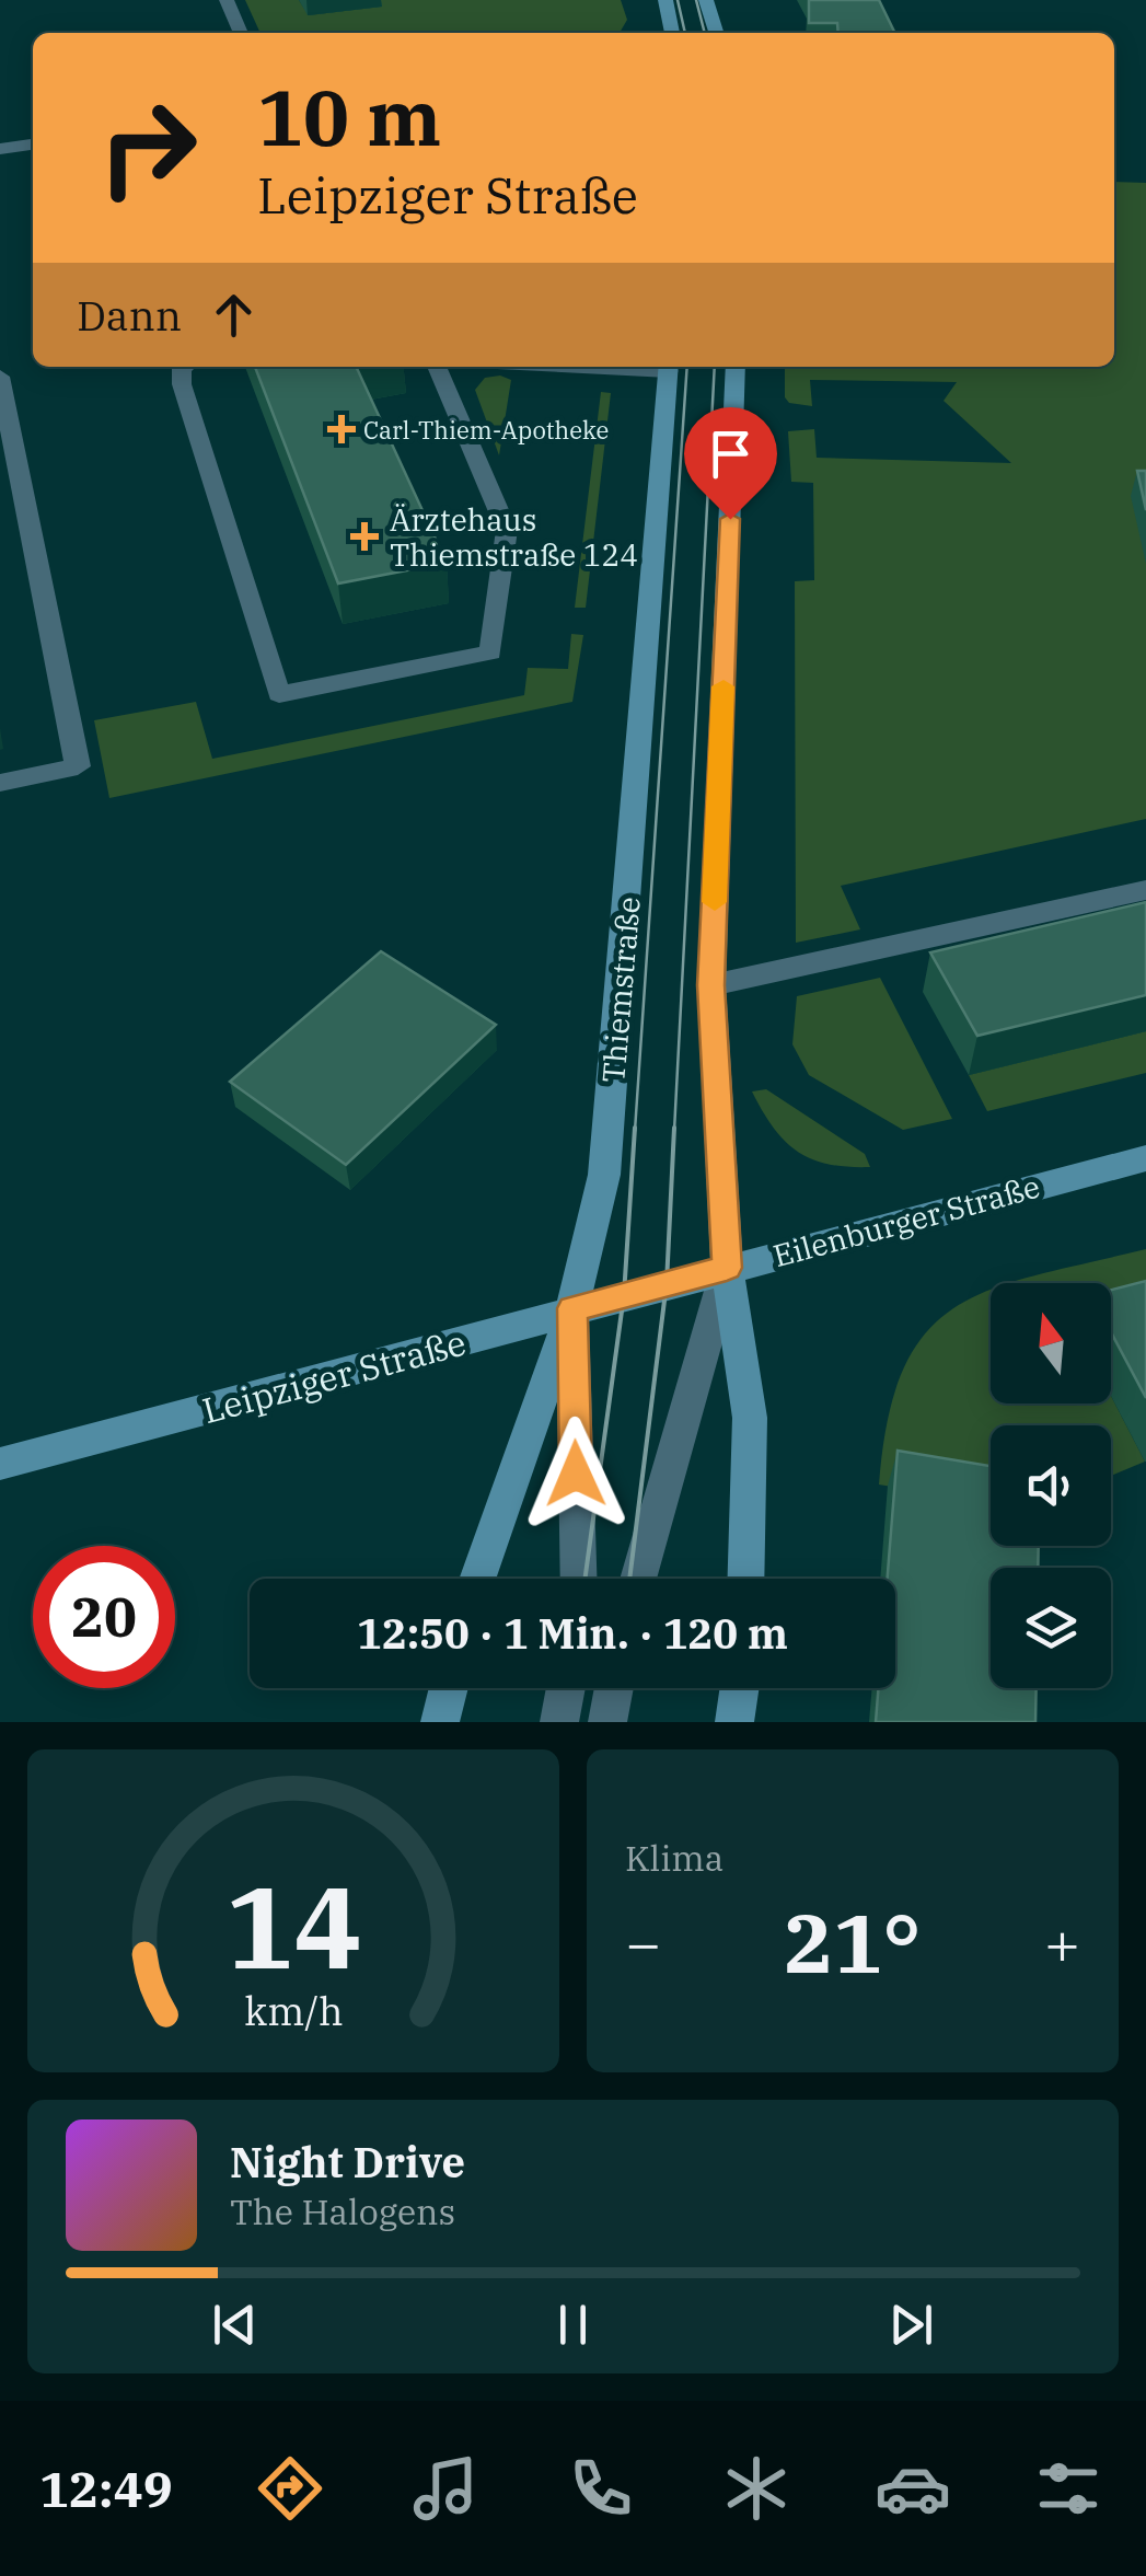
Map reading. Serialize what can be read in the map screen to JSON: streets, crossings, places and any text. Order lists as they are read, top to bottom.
{
  "streets": {
    "main road": ["Thiemstraße", "Eilenburger Straße", "Leipziger Straße"]
  },
  "crossings": [
    ["Thiemstraße", "Leipziger Straße"],
    ["Eilenburger Straße", "Leipziger Straße"]
  ],
  "places": {
    "health": ["Carl-Thiem-Apotheke", "Ärztehaus Thiemstraße 124"]
  },
  "north": "top",
  "page": {
    "turn": ["10 m", "Leipziger Straße"],
    "then": "Dann",
    "limit": "20",
    "trip": "12:50 · 1 Min. · 120 m",
    "tile": "Klima",
    "heat": ["−", "21°", "+"],
    "song": ["Night Drive", "The Halogens"],
    "tabs": "12:49",
    "gauge": ["14", "km/h"]
  }
}
